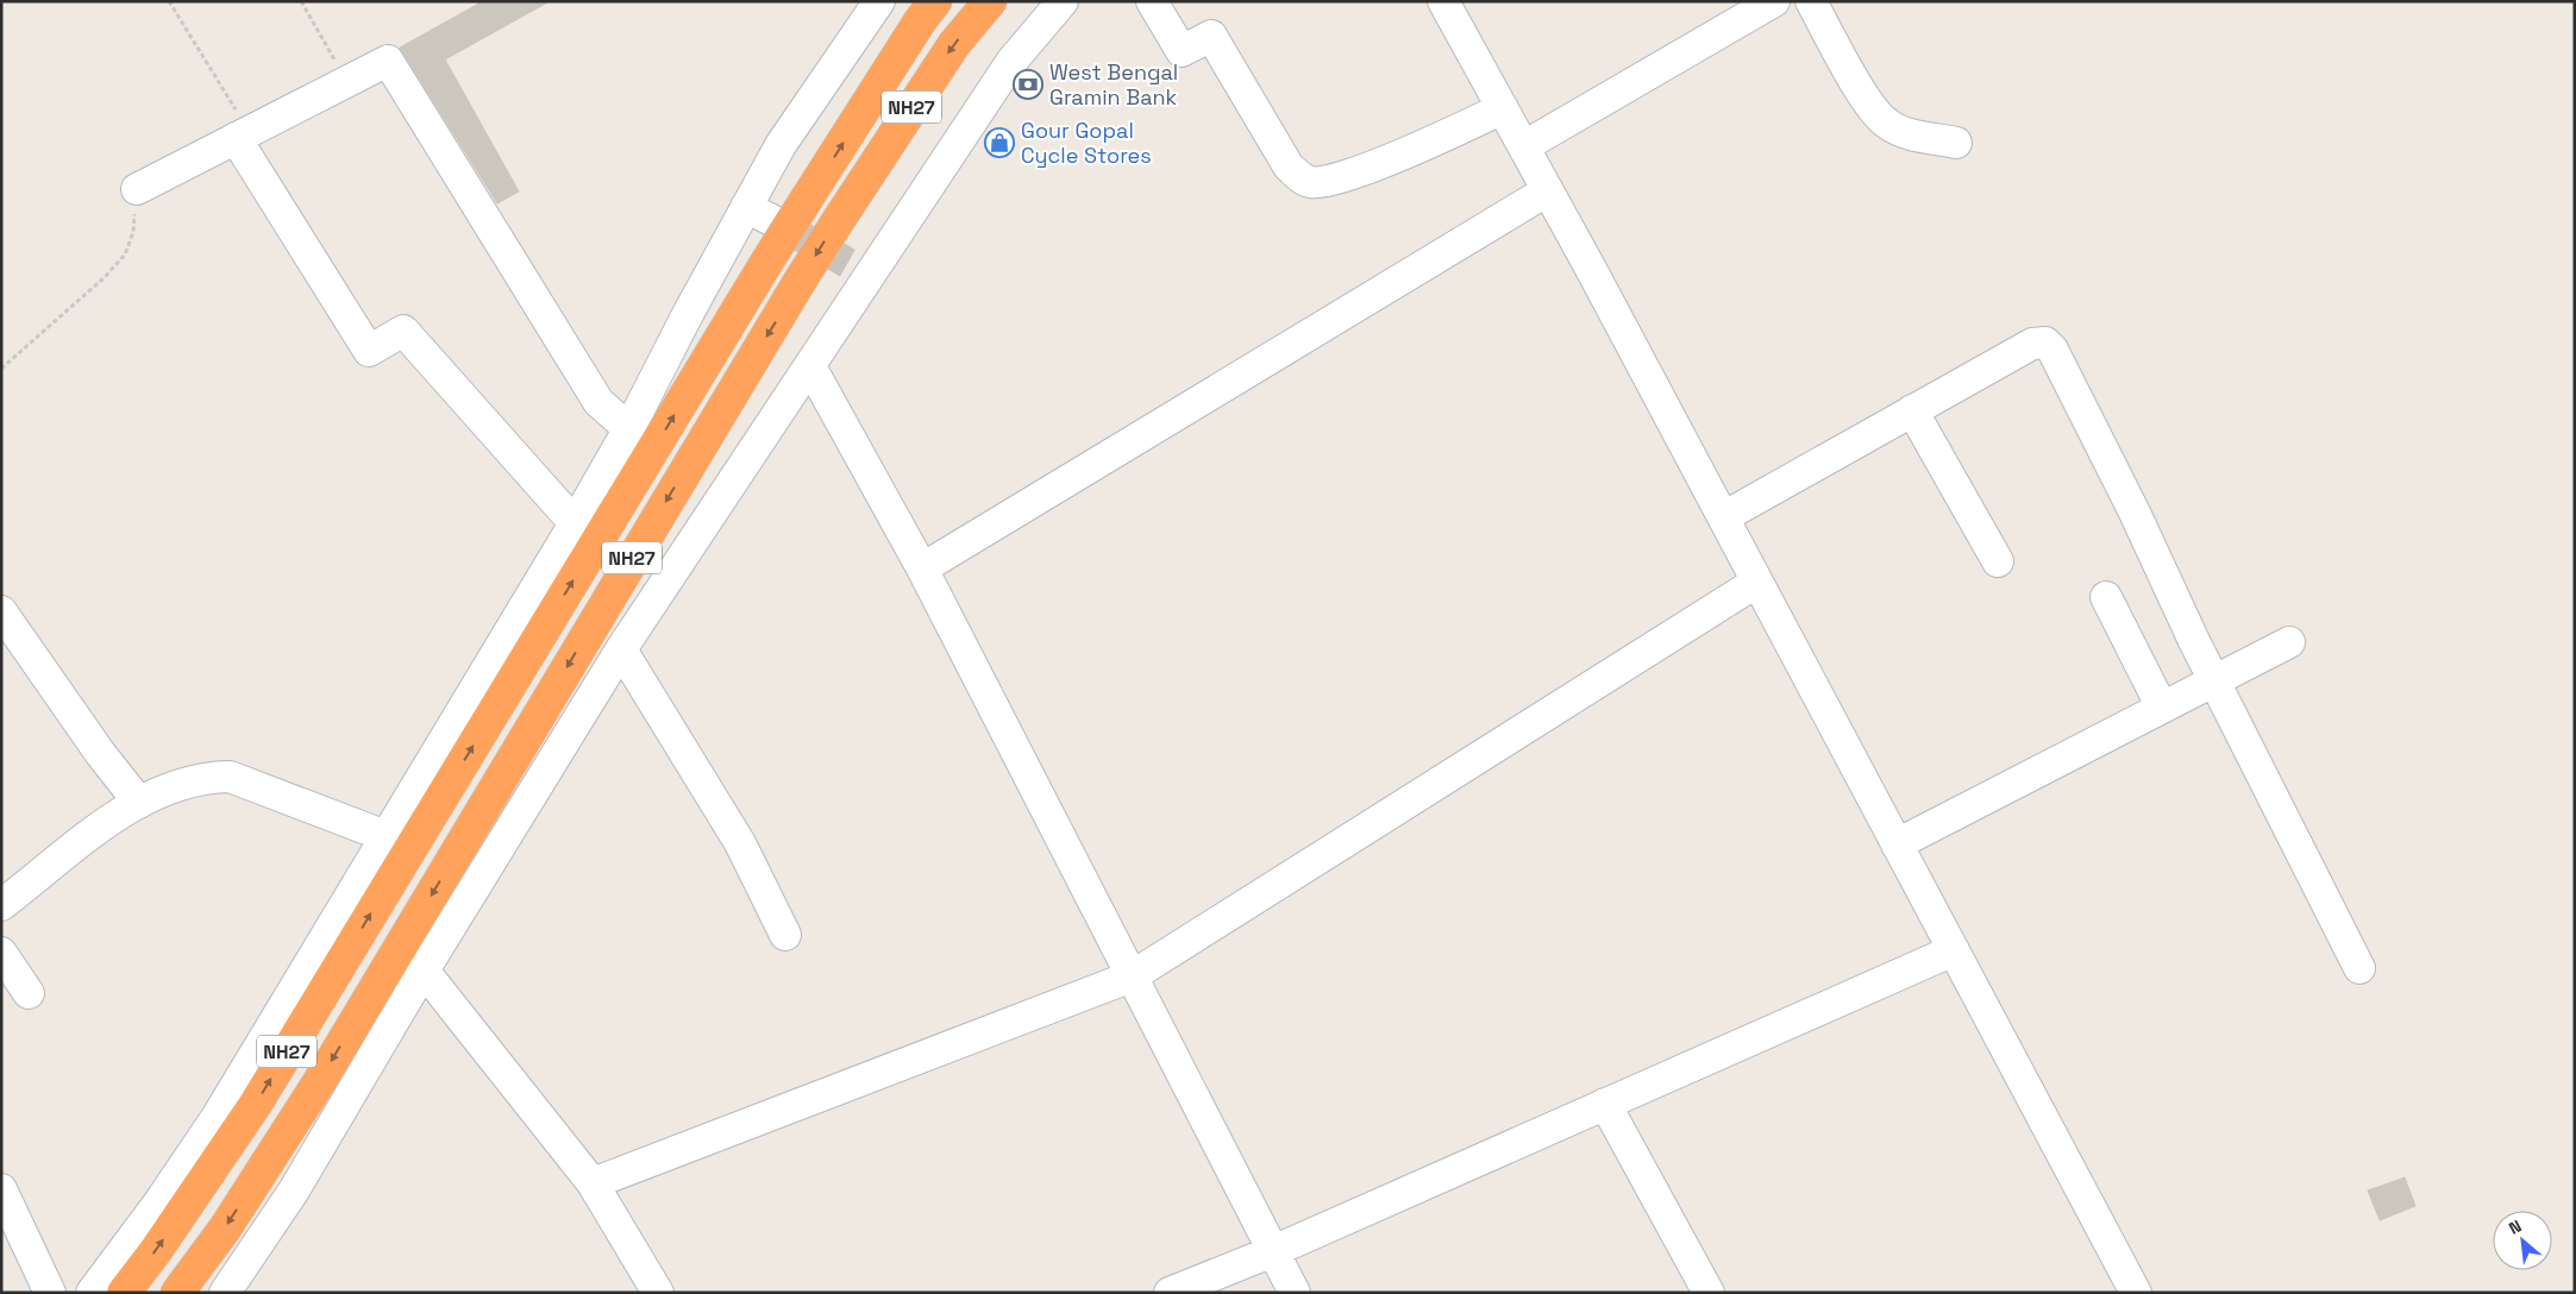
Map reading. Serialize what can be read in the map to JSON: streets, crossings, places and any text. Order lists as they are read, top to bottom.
{
  "streets": {
    "highway": ["NH27"]
  },
  "places": {
    "bank": ["West Bengal Gramin Bank"],
    "shop": ["Gour Gopal Cycle Stores"]
  },
  "north": "top left"
}
